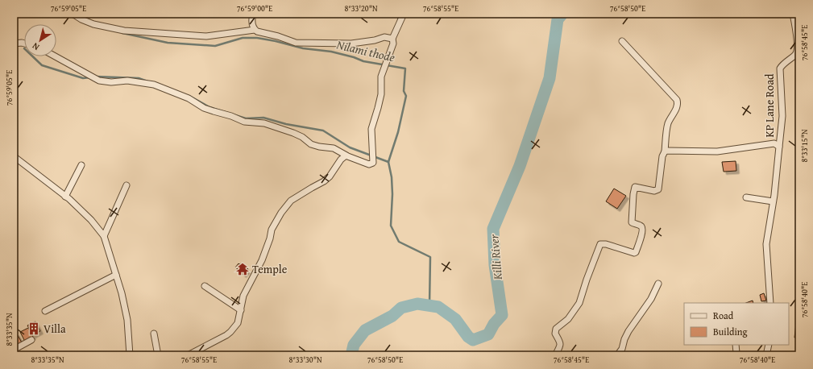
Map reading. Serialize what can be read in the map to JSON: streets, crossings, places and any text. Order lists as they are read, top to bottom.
{
  "streets": {
    "street": ["KP Lane Road"]
  },
  "water": ["Nilami thode", "Killi River"],
  "places": {
    "temple": ["Temple"],
    "building": ["Villa"]
  },
  "legend": ["Road", "Building"],
  "north": "bottom left",
  "coordinates": [
    "76°59'05\"E",
    "76°59'00\"E",
    "8°33'20\"N",
    "76°58'55\"E",
    "76°58'50\"E",
    "76°58'45\"E",
    "8°33'15\"N",
    "76°58'40\"E",
    "8°33'35\"N",
    "8°33'30\"N"
  ]
}
